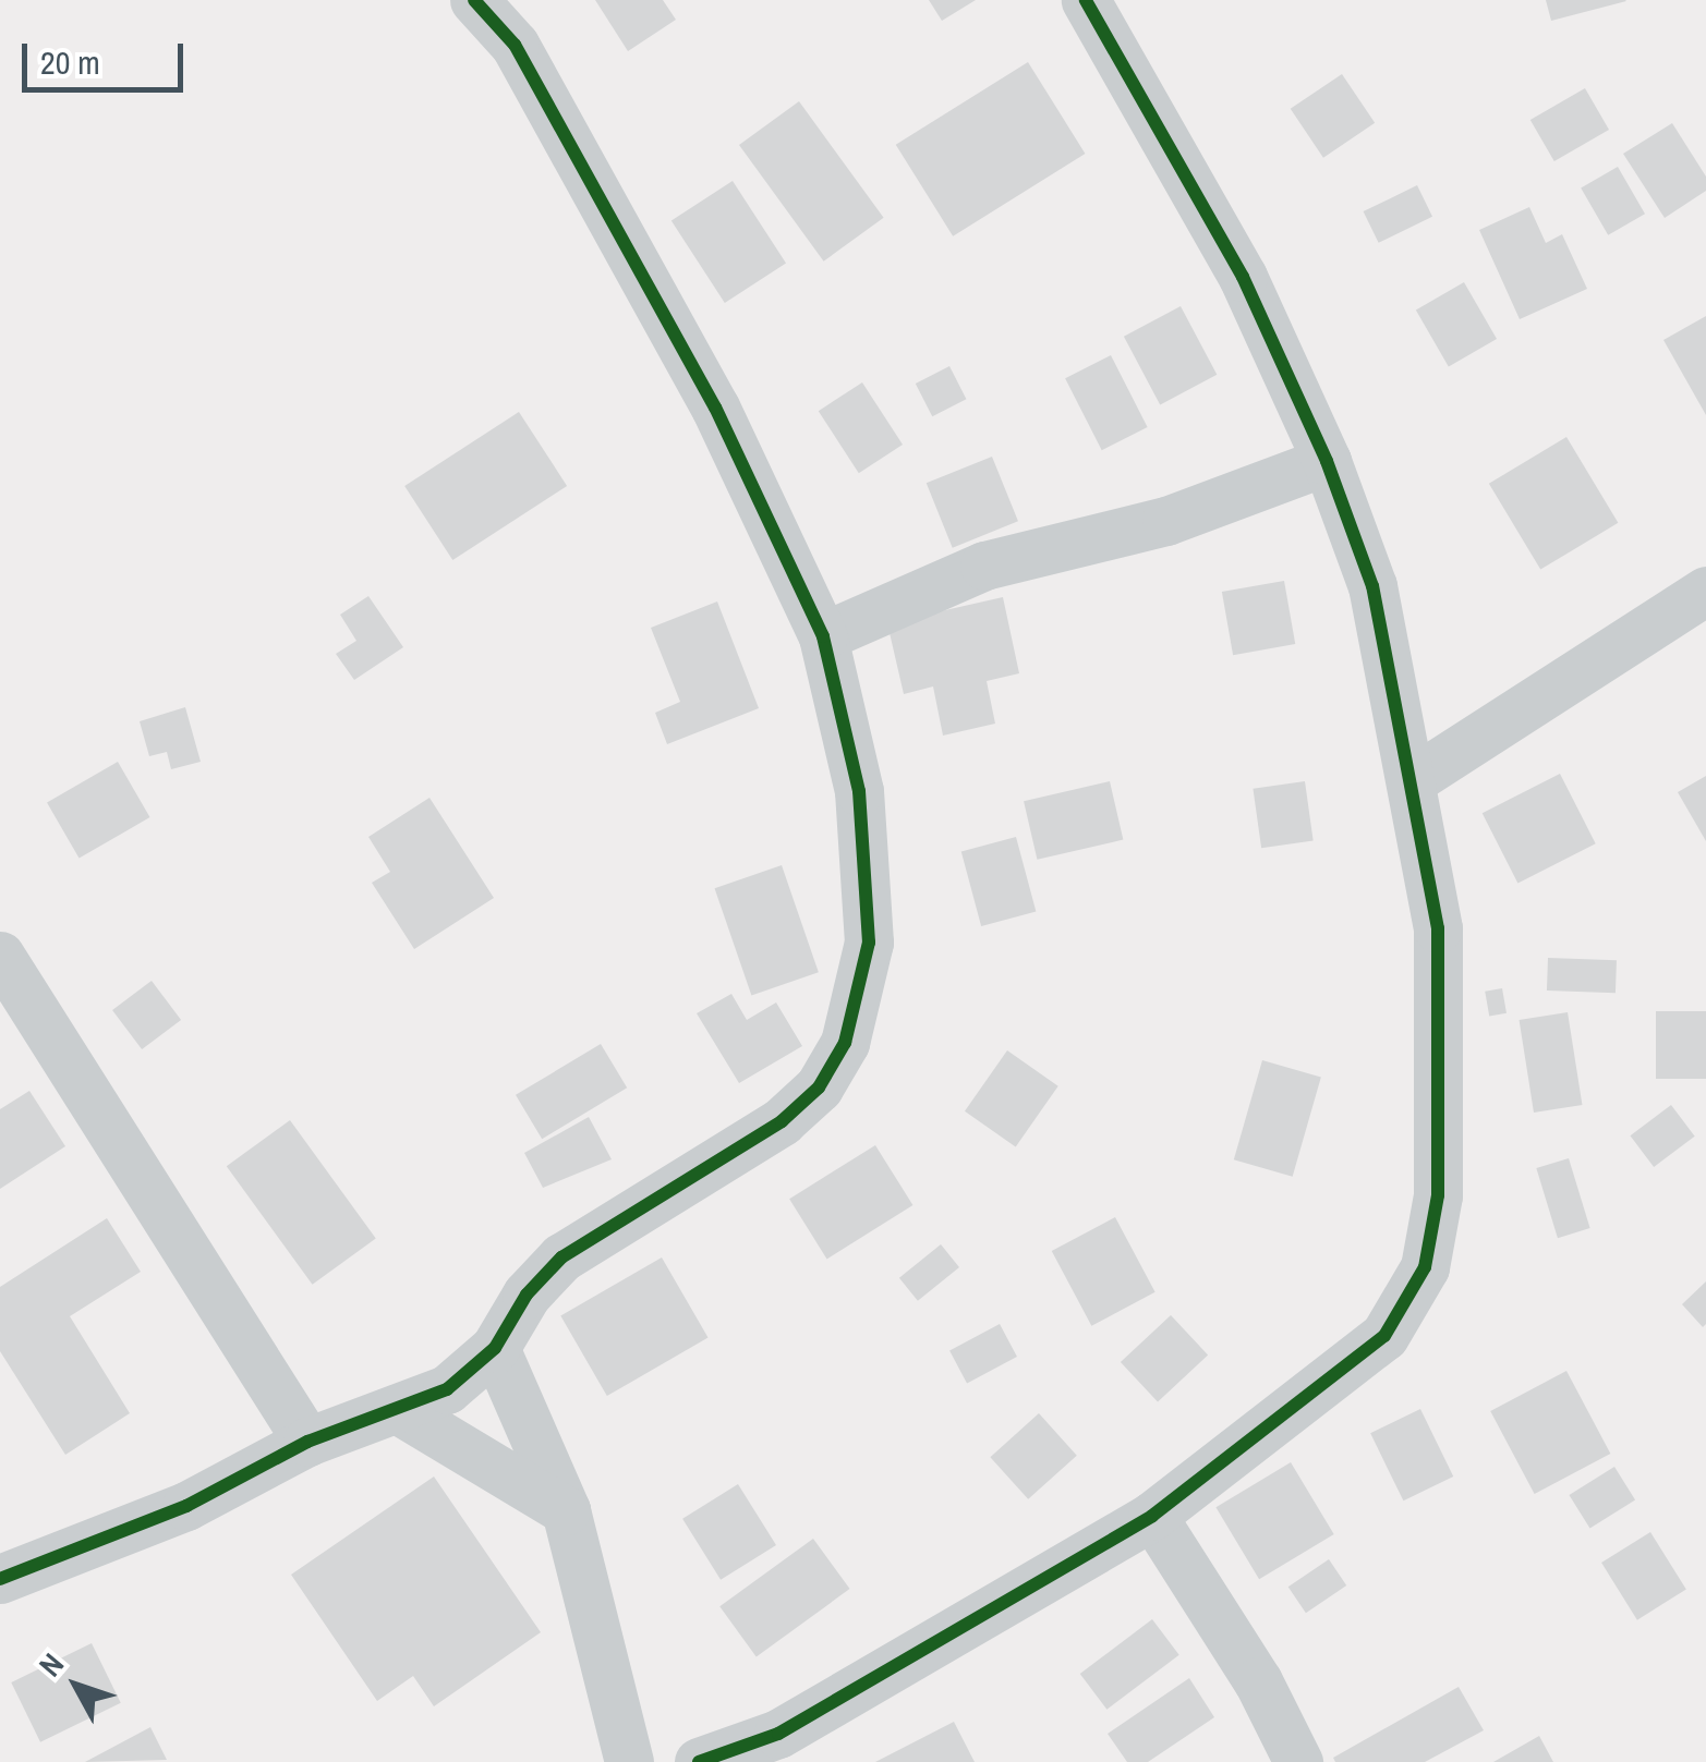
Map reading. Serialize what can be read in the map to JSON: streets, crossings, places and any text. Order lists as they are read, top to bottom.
{
  "scale_bar": "20 m",
  "north": "top left"
}
